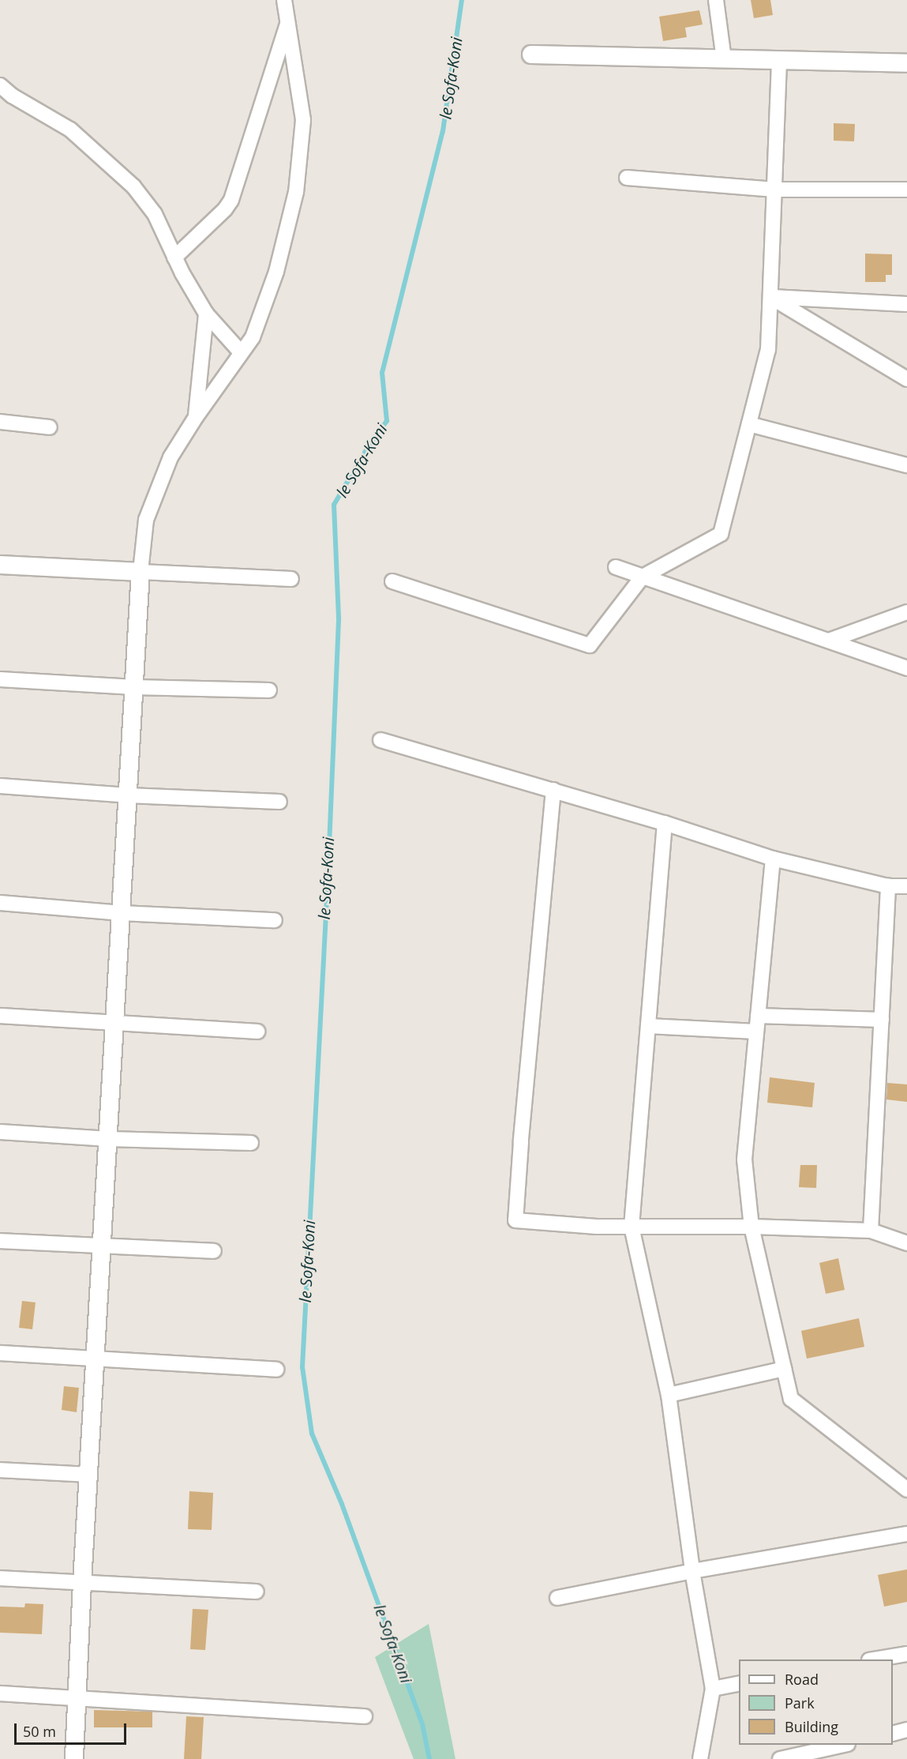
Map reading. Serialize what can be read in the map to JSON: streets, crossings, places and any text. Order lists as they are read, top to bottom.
{
  "water": ["le Sofa-Koni"],
  "legend": ["Road", "Park", "Building"],
  "scale_bar": "50 m"
}
